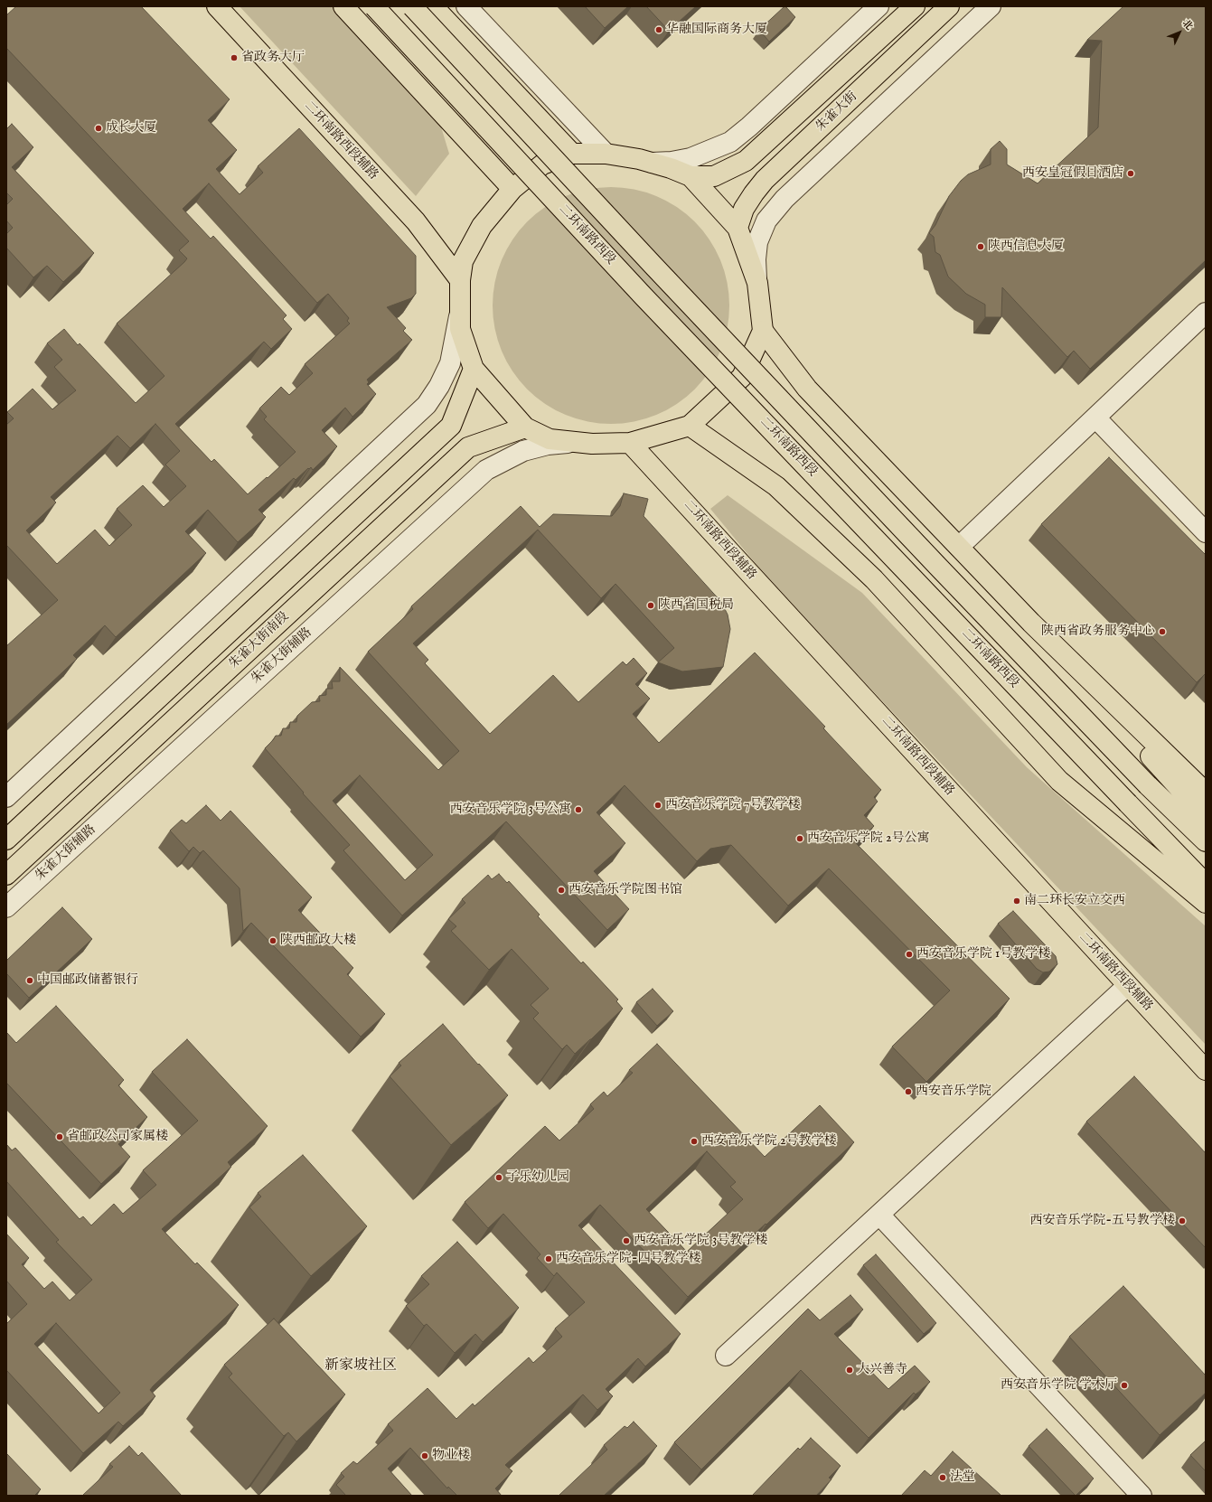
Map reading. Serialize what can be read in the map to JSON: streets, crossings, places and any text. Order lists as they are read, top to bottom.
{
  "streets": {
    "main road": [
      "朱雀大街",
      "二环南路西段辅路",
      "二环南路西段",
      "朱雀大街南段"
    ],
    "street": ["朱雀大街辅路"]
  },
  "districts": ["新家坡社区"],
  "places": [
    "华融国际商务大厦",
    "省政务大厅",
    "成长大厦",
    "西安皇冠假日酒店",
    "陕西信息大厦",
    "陕西省国税局",
    "陕西省政务服务中心",
    "西安音乐学院 7号教学楼",
    "西安音乐学院 3号公寓",
    "西安音乐学院 2号公寓",
    "西安音乐学院图书馆",
    "南二环长安立交西",
    "陕西邮政大楼",
    "西安音乐学院 1号教学楼",
    "中国邮政储蓄银行",
    "西安音乐学院",
    "省邮政公司家属楼",
    "西安音乐学院 2号教学楼",
    "子乐幼儿园",
    "西安音乐学院-五号教学楼",
    "西安音乐学院 3号教学楼",
    "西安音乐学院-四号教学楼",
    "大兴善寺",
    "西安音乐学院 学术厅",
    "物业楼",
    "法堂"
  ],
  "north": "top right"
}
